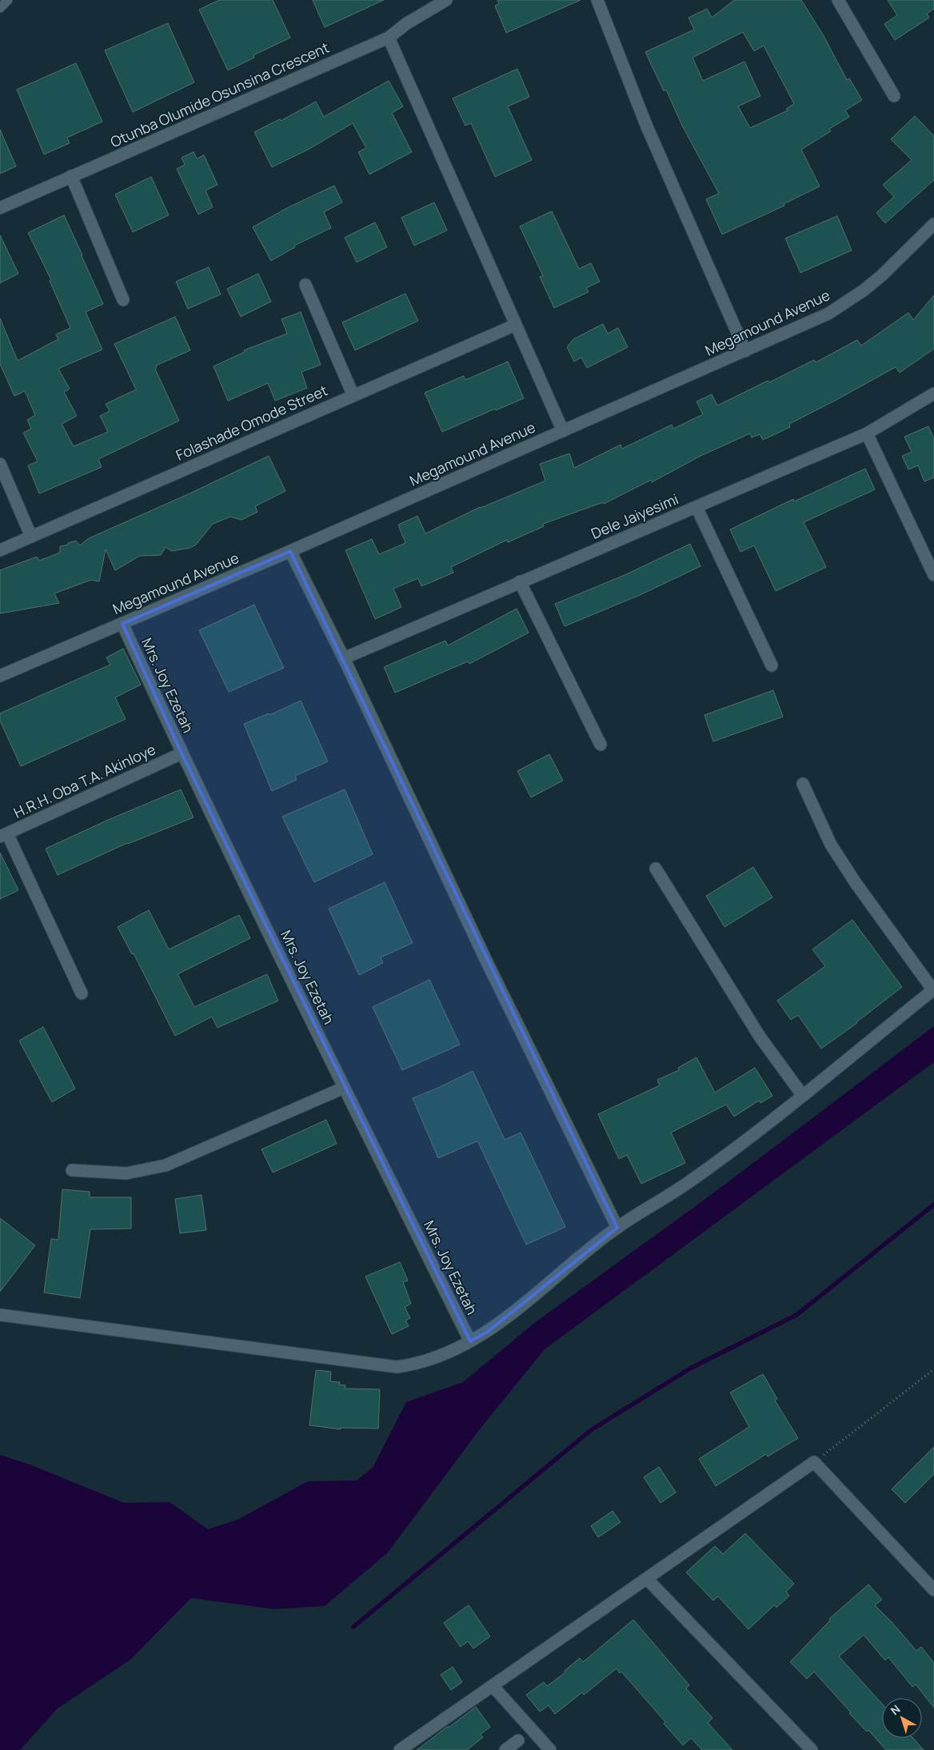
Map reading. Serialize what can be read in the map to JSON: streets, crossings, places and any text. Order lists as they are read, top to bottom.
{
  "streets": {
    "street": [
      "Otunba Olumide Osunsina Crescent",
      "Megamound Avenue",
      "Folashade Omode Street",
      "Dele Jaiyesimi",
      "Mrs. Joy Ezetah",
      "H.R.H. Oba T.A. Akinloye"
    ]
  },
  "crossings": [
    ["Megamound Avenue", "Mrs. Joy Ezetah"],
    ["Mrs. Joy Ezetah", "H.R.H. Oba T.A. Akinloye"]
  ],
  "north": "top left"
}
